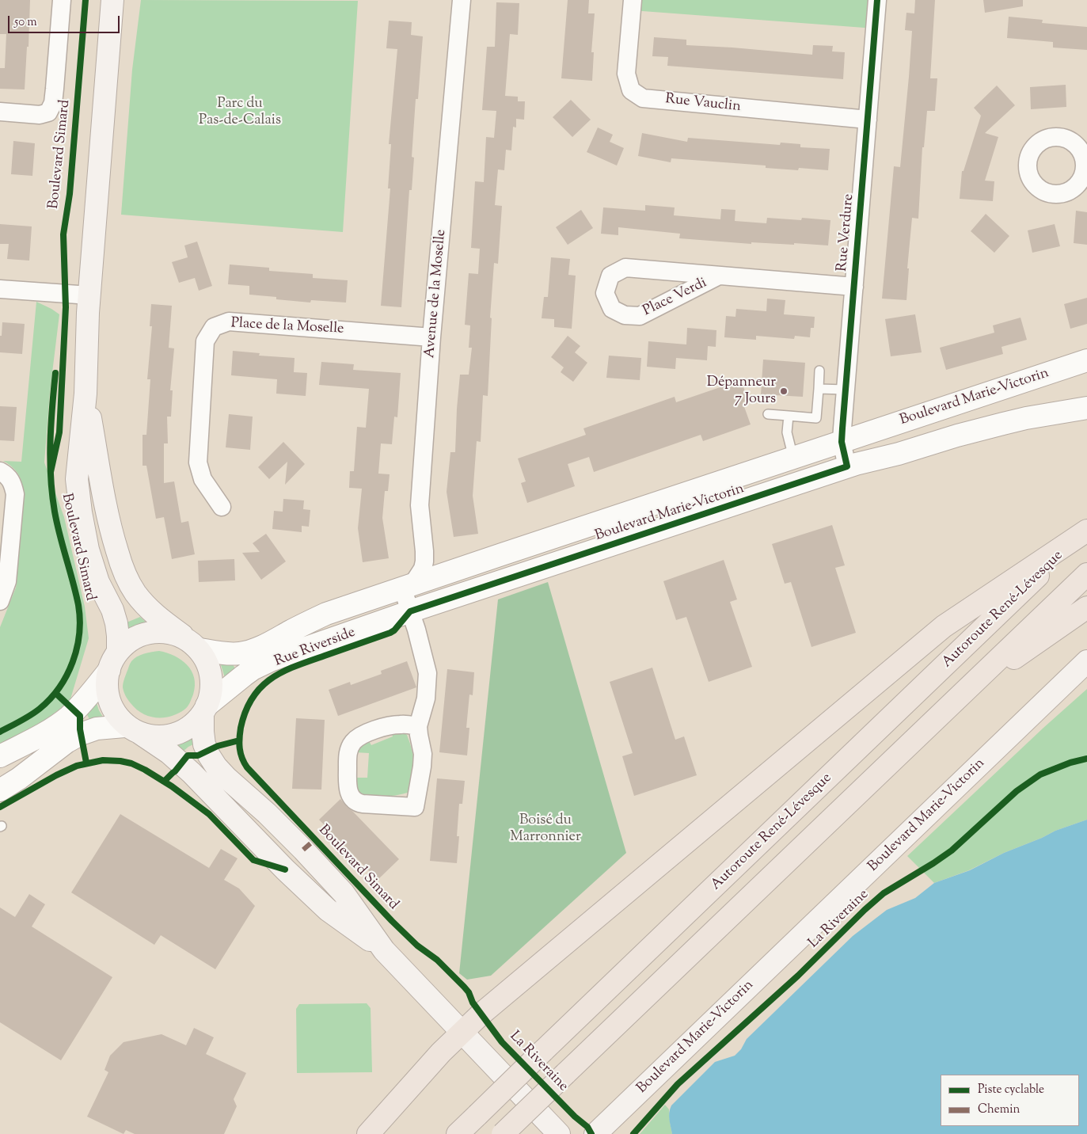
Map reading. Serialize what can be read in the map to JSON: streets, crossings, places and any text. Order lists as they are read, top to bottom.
{
  "streets": {
    "highway": ["Autoroute René-Lévesque"],
    "main road": ["Boulevard Simard", "Boulevard Marie-Victorin"],
    "street": [
      "Rue Vauclin",
      "Rue Verdure",
      "Avenue de la Moselle",
      "Place Verdi",
      "Place de la Moselle",
      "Rue Riverside"
    ],
    "cycle path": ["La Riveraine"]
  },
  "crossings": [
    ["Rue Vauclin", "Rue Verdure"],
    ["Boulevard Simard", "Rue Riverside"],
    ["Rue Verdure", "Place Verdi"],
    ["Rue Verdure", "Boulevard Marie-Victorin"],
    ["Avenue de la Moselle", "Place de la Moselle"],
    ["Avenue de la Moselle", "Rue Riverside"],
    ["Boulevard Marie-Victorin", "Rue Riverside"]
  ],
  "parks": ["Parc du Pas-de-Calais", "Boisé du Marronnier"],
  "places": ["Dépanneur 7 Jours"],
  "legend": ["Piste cyclable", "Chemin"],
  "scale_bar": "50 m"
}
